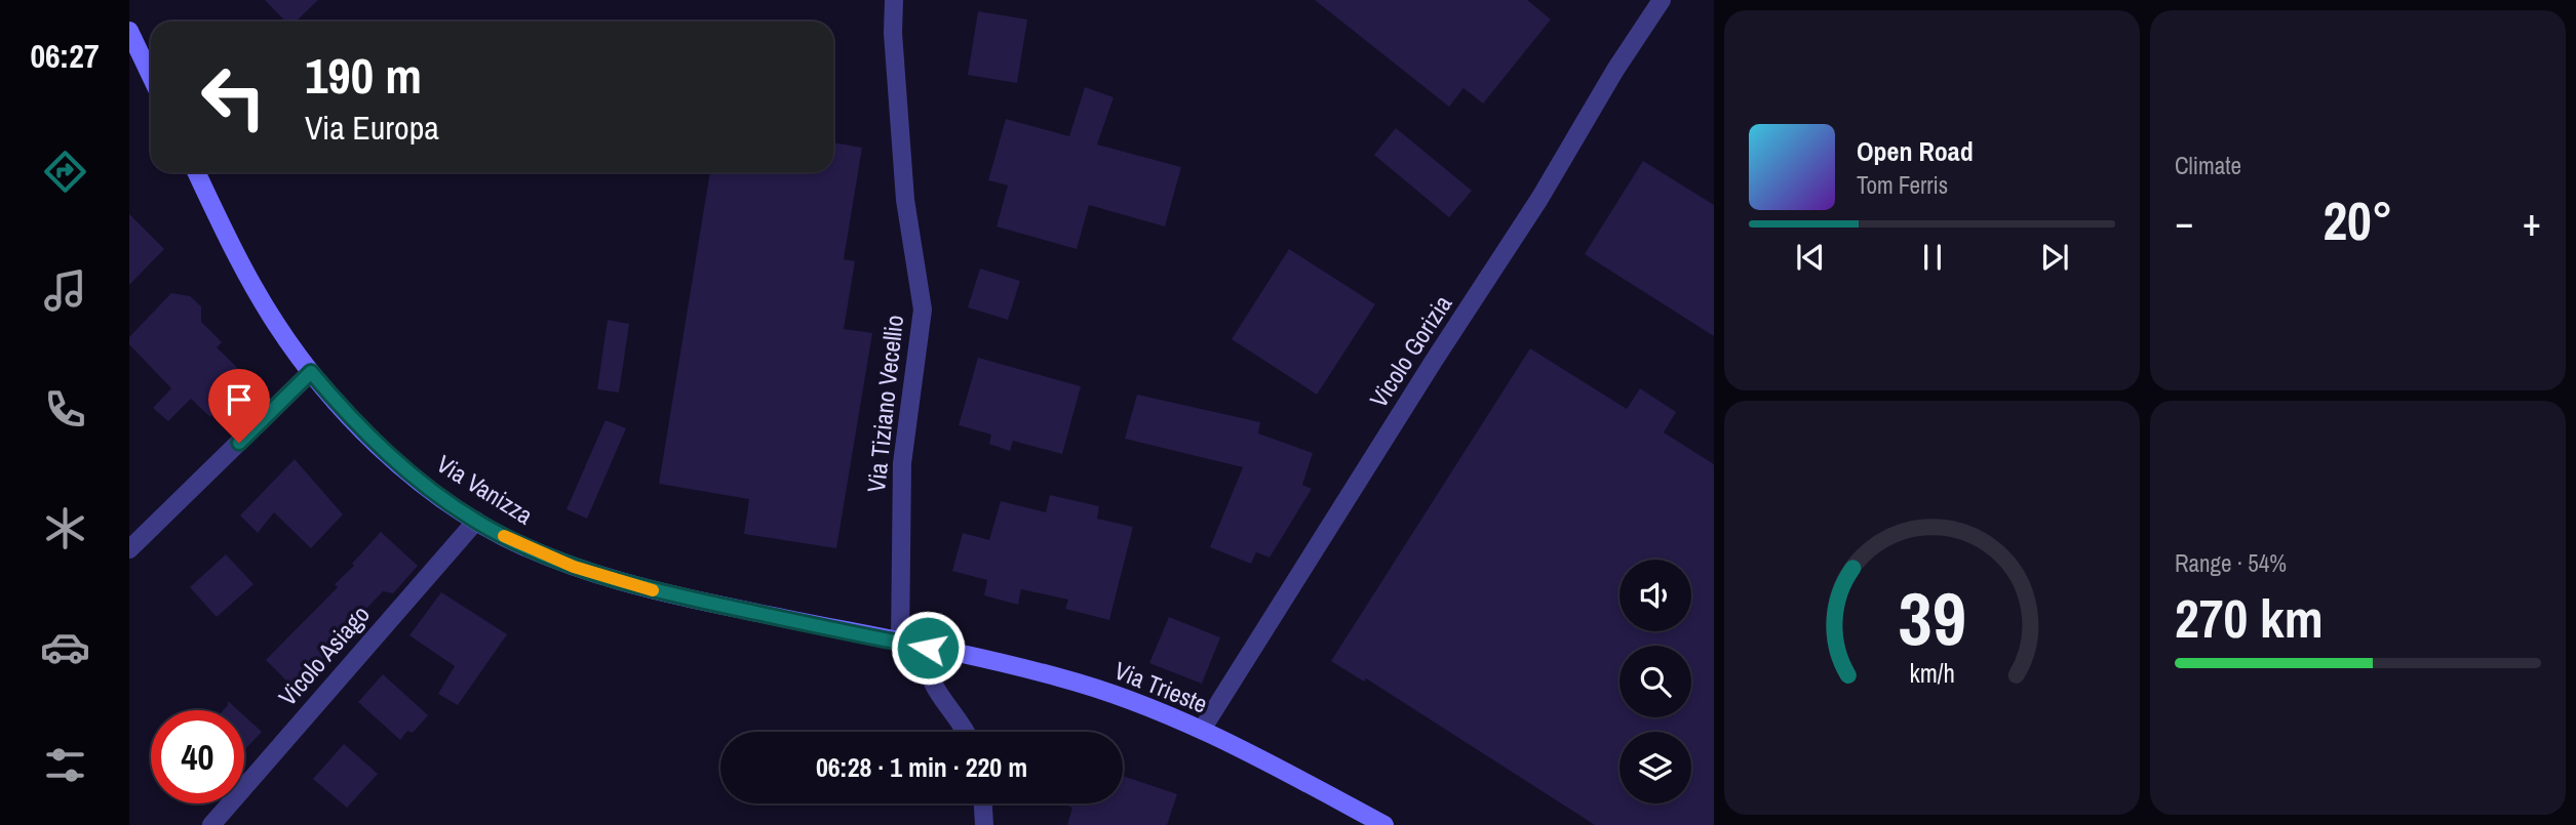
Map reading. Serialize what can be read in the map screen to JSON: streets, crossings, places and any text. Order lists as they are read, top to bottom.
{
  "streets": {
    "street": [
      "Vicolo Gorizia",
      "Via Tiziano Vecellio",
      "Via Vanizza",
      "Vicolo Asiago",
      "Via Trieste"
    ]
  },
  "crossings": [
    ["Vicolo Gorizia", "Via Trieste"],
    ["Via Tiziano Vecellio", "Via Vanizza"],
    ["Via Tiziano Vecellio", "Via Trieste"],
    ["Via Vanizza", "Vicolo Asiago"],
    ["Via Vanizza", "Via Trieste"]
  ],
  "page": {
    "tabs": "06:27",
    "tile": [
      "Climate",
      ["Range · 54%", "270 km"]
    ],
    "turn": ["190 m", "Via Europa"],
    "song": ["Open Road", "Tom Ferris"],
    "heat": ["−", "20°", "+"],
    "limit": "40",
    "trip": "06:28 · 1 min · 220 m",
    "gauge": ["39", "km/h"]
  }
}
